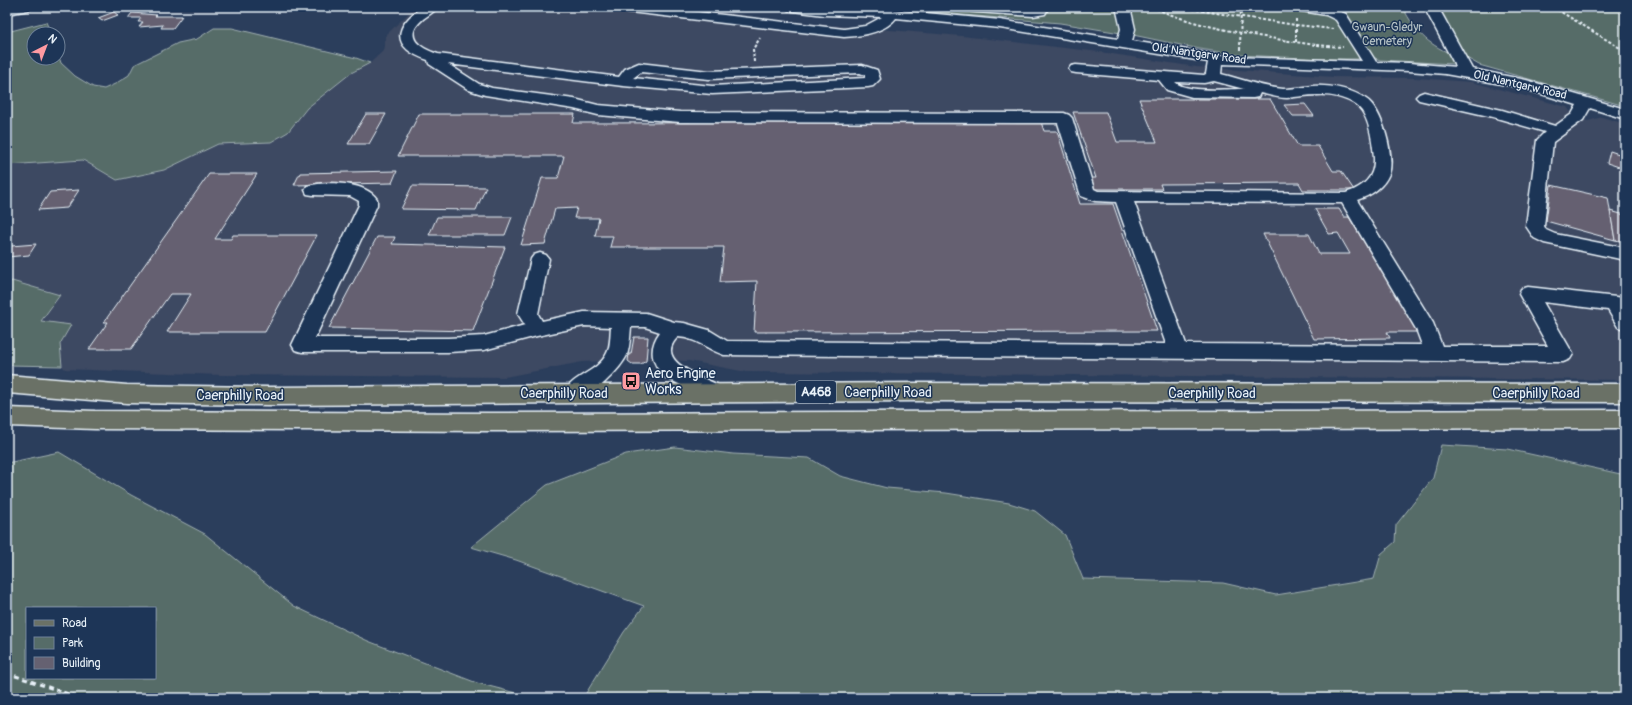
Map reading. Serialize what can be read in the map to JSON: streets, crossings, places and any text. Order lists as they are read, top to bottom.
{
  "streets": {
    "main road": ["A468", "Caerphilly Road"],
    "street": ["Old Nantgarw Road"]
  },
  "parks": ["Gwaun-Gledyr Cemetery"],
  "places": {
    "bus stop": ["Aero Engine Works"]
  },
  "legend": ["Road", "Park", "Building"],
  "north": "top right"
}
